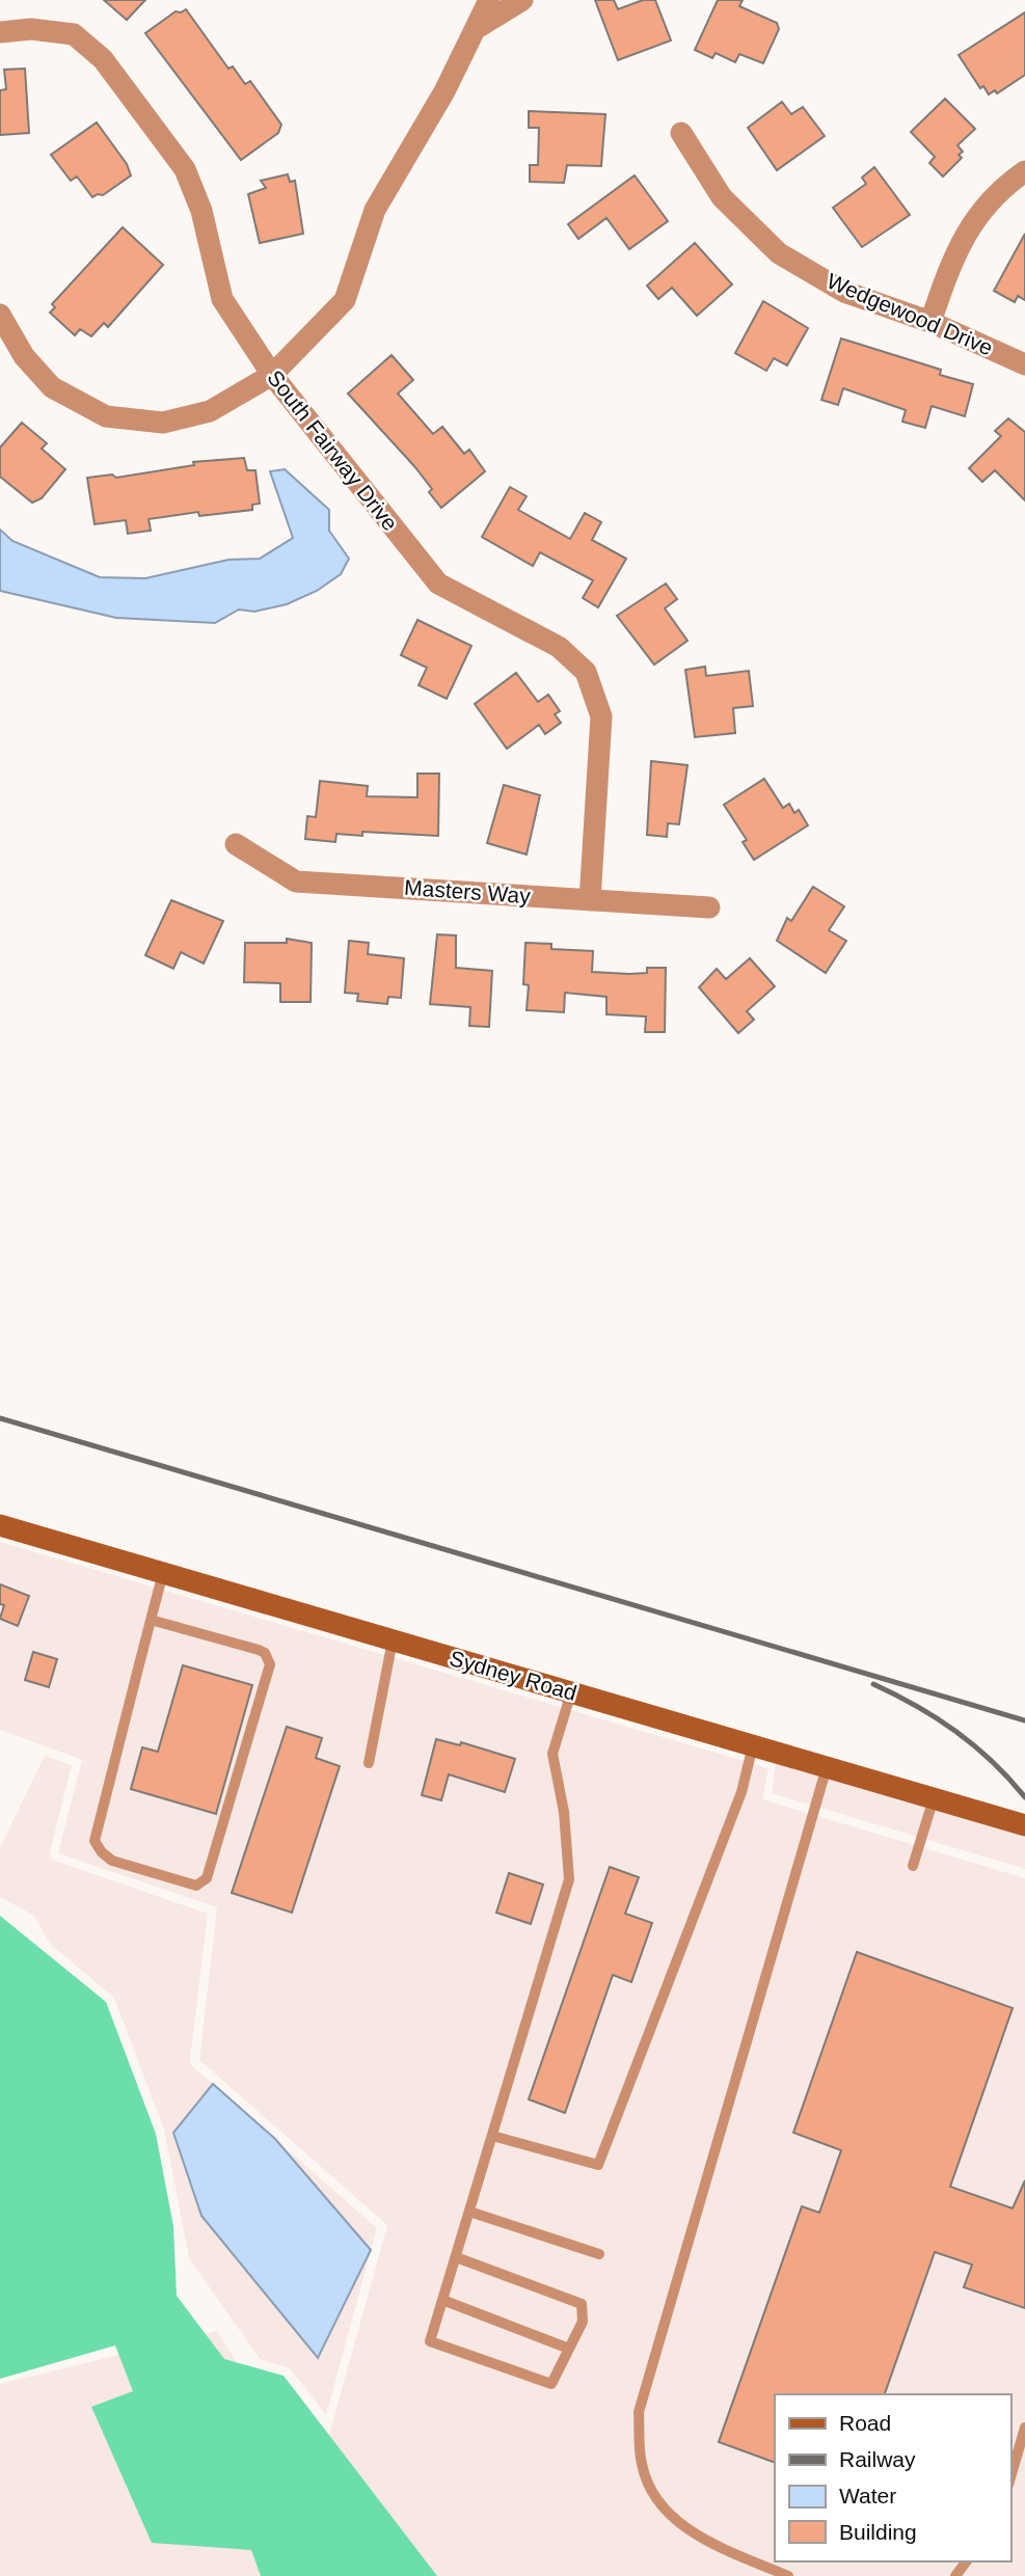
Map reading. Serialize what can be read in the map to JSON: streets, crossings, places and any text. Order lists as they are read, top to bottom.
{
  "streets": {
    "street": [
      "Wedgewood Drive",
      "South Fairway Drive",
      "Masters Way",
      "Sydney Road"
    ]
  },
  "crossings": [
    ["South Fairway Drive", "Masters Way"]
  ],
  "legend": [
    "Road",
    "Railway",
    "Water",
    "Building"
  ]
}
